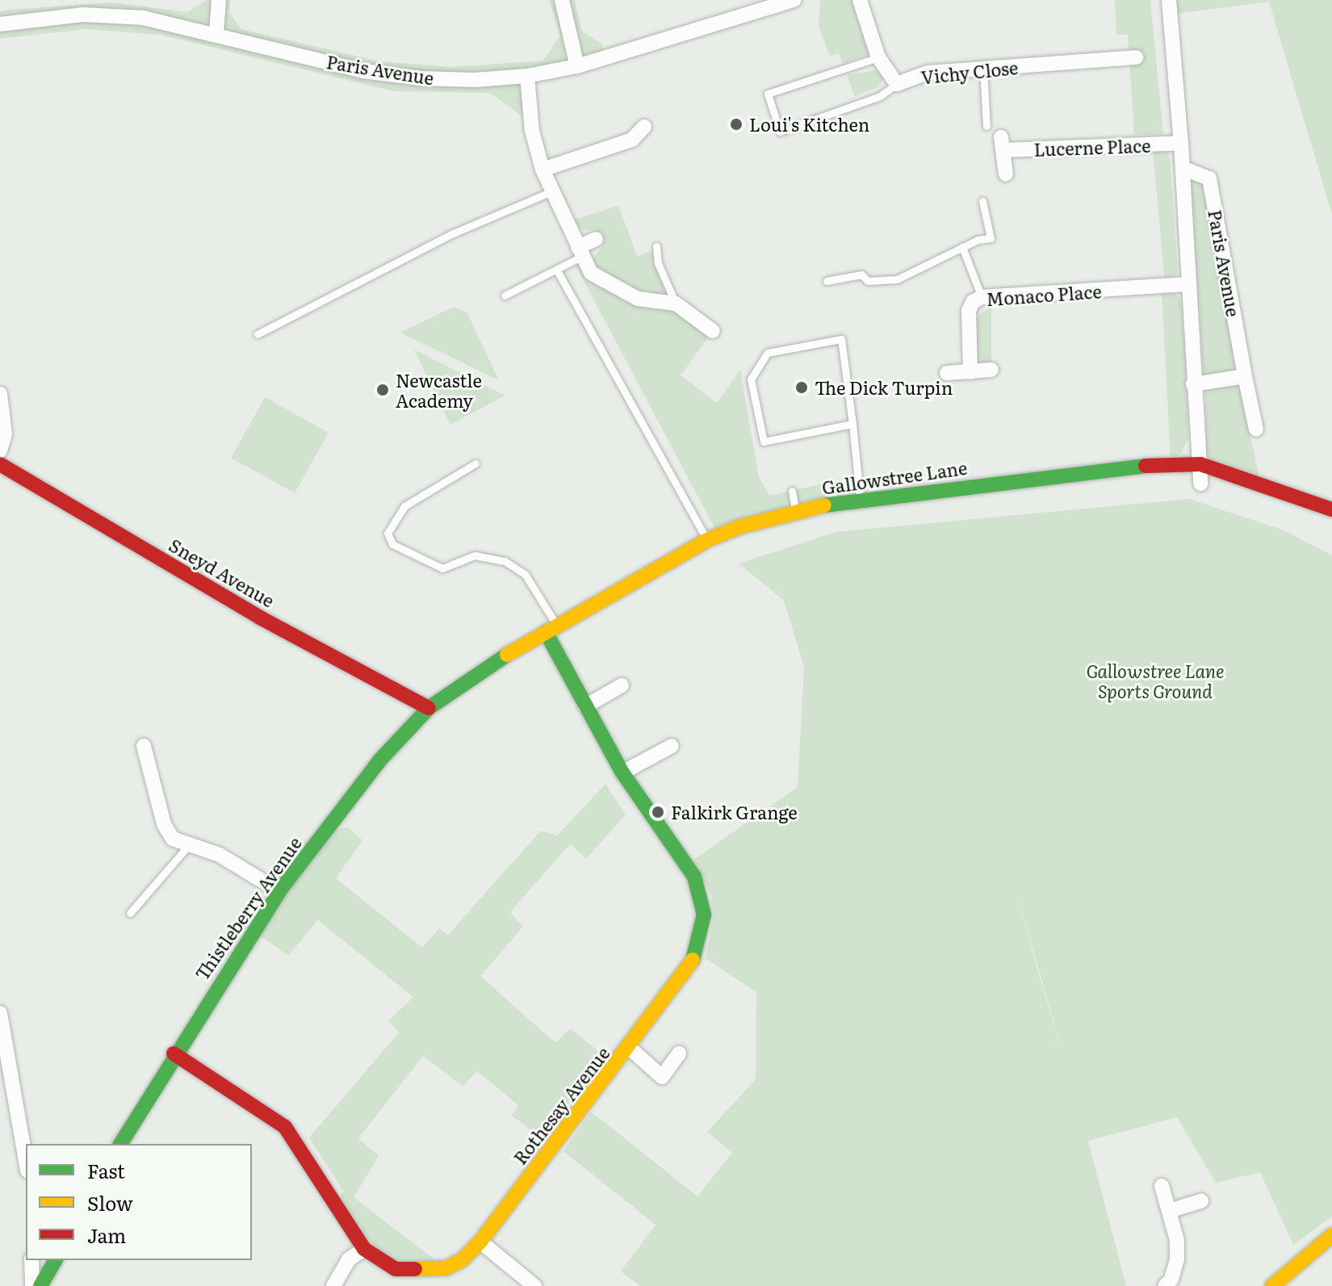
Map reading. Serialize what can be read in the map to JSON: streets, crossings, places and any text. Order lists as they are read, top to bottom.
{
  "streets": {
    "street": [
      "Paris Avenue",
      "Vichy Close",
      "Lucerne Place",
      "Monaco Place",
      "Gallowstree Lane",
      "Sneyd Avenue",
      "Thistleberry Avenue",
      "Rothesay Avenue"
    ]
  },
  "crossings": [
    ["Paris Avenue", "Lucerne Place"],
    ["Paris Avenue", "Monaco Place"],
    ["Paris Avenue", "Gallowstree Lane"],
    ["Gallowstree Lane", "Sneyd Avenue"],
    ["Gallowstree Lane", "Thistleberry Avenue"],
    ["Gallowstree Lane", "Rothesay Avenue"],
    ["Sneyd Avenue", "Thistleberry Avenue"],
    ["Thistleberry Avenue", "Rothesay Avenue"]
  ],
  "parks": ["Gallowstree Lane Sports Ground"],
  "places": [
    "Loui's Kitchen",
    "The Dick Turpin",
    "Newcastle Academy",
    "Falkirk Grange"
  ],
  "legend": ["Fast", "Slow", "Jam"]
}
